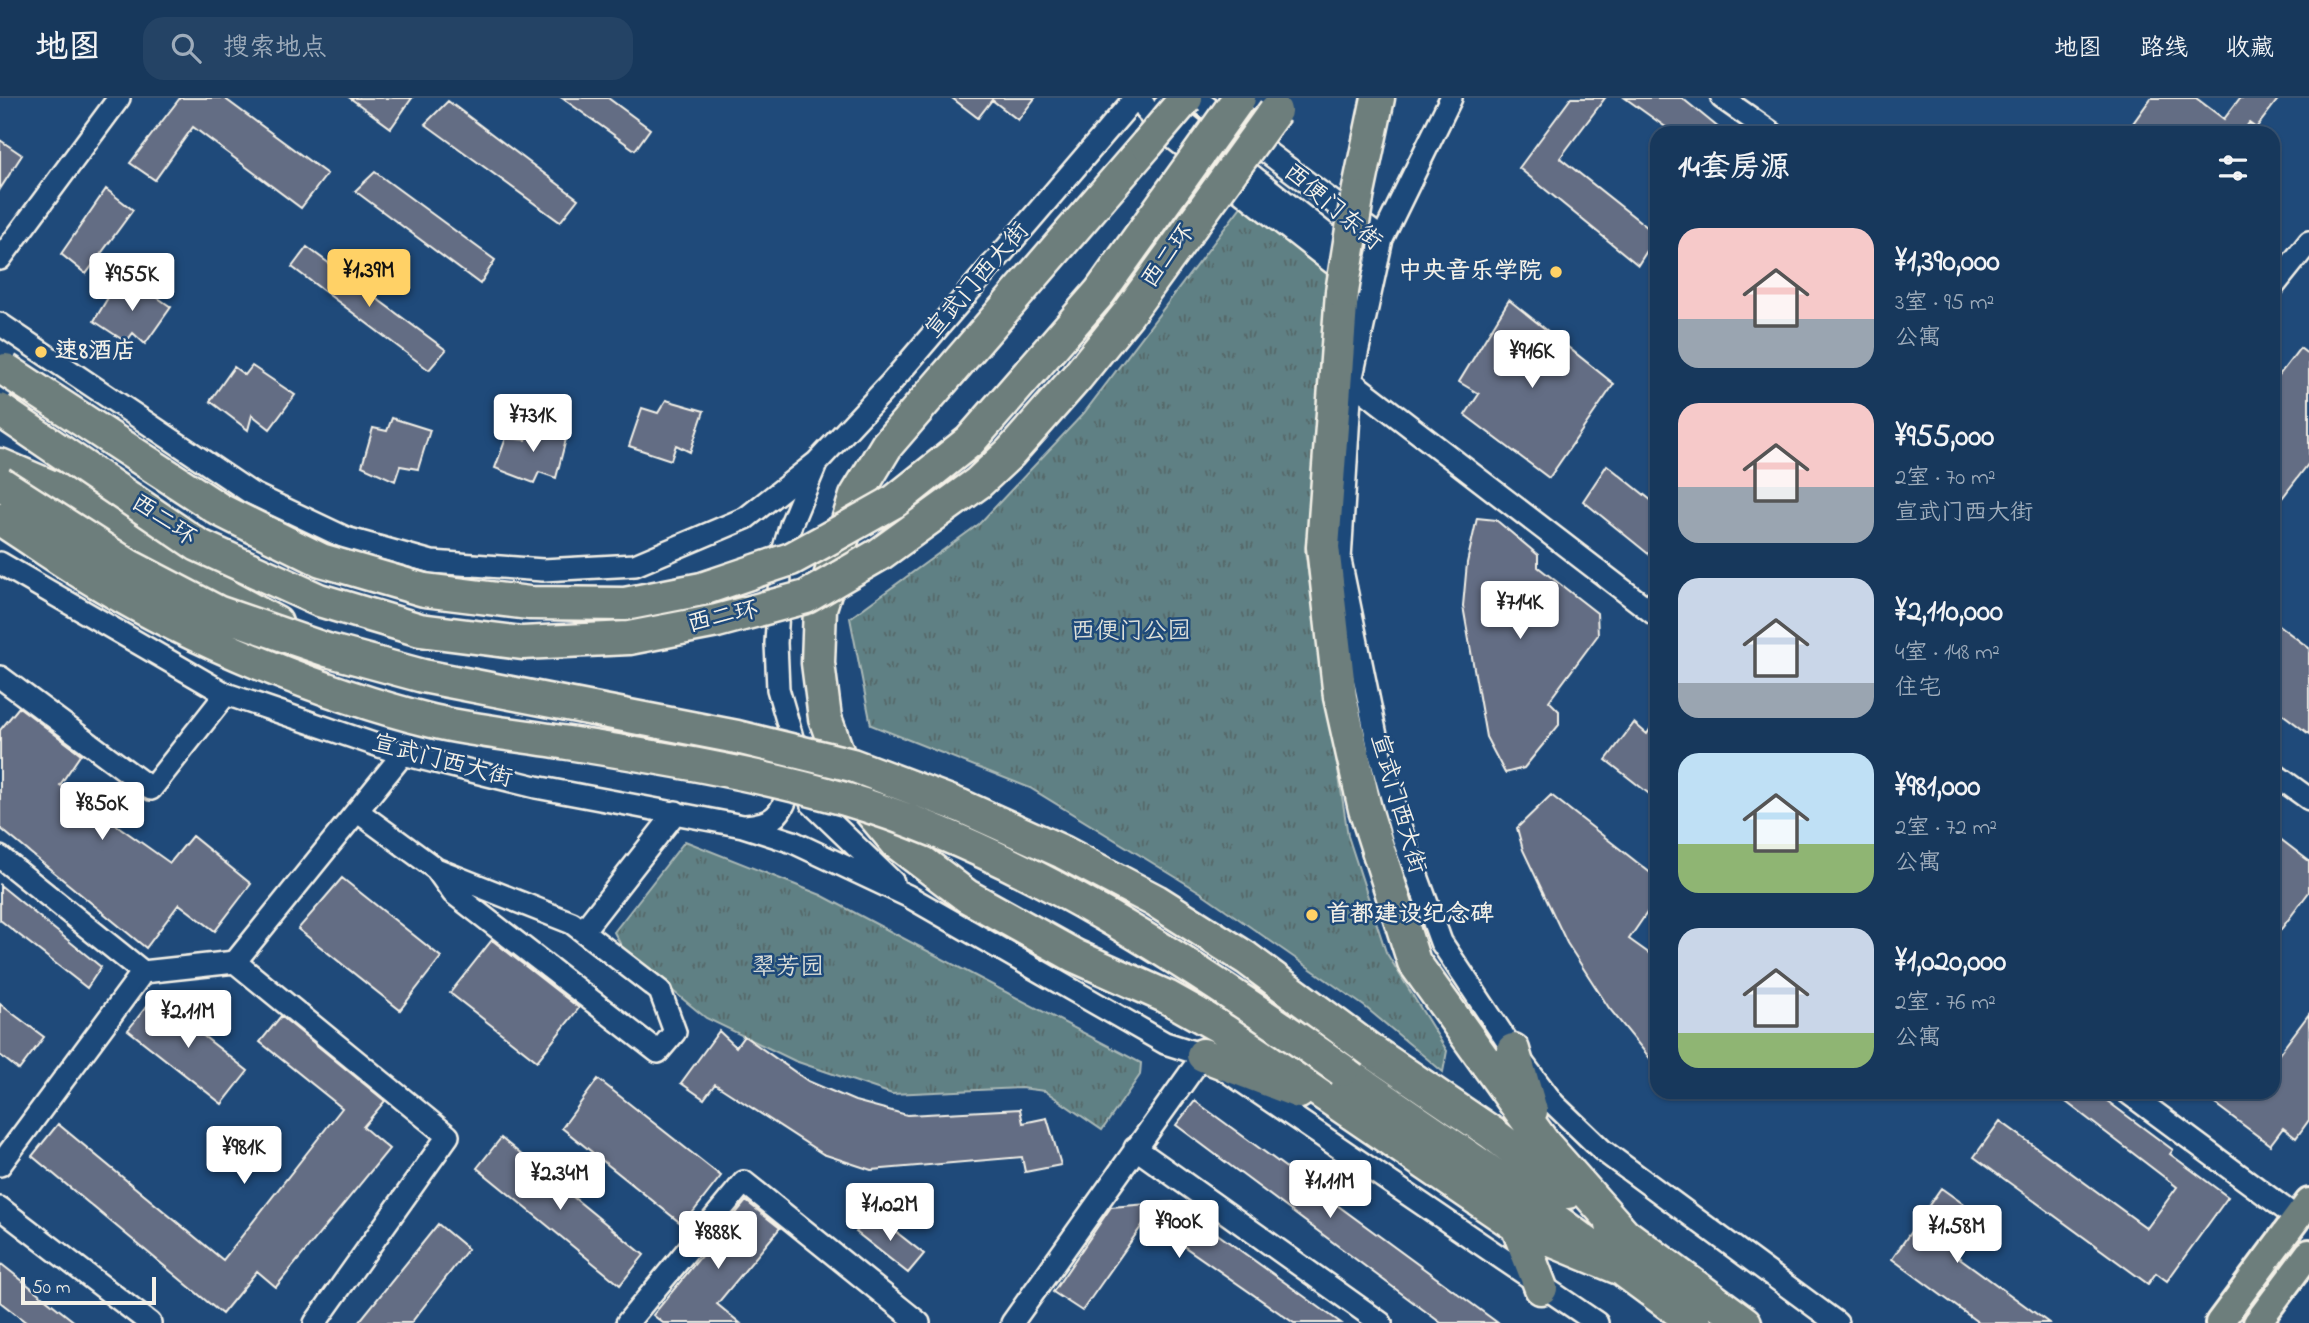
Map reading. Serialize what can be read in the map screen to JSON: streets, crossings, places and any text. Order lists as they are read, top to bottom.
{
  "streets": {
    "highway": ["西二环", "宣武门西大街"],
    "street": ["西便门东街"]
  },
  "crossings": [
    ["西便门东街", "宣武门西大街"]
  ],
  "parks": ["西便门公园", "翠芳园"],
  "places": ["中央音乐学院", "速8酒店", "首都建设纪念碑"],
  "scale_bar": "50 m",
  "page": {
    "header": "地图",
    "search": "搜索地点",
    "nav": ["地图", "路线", "收藏"],
    "heading": "14套房源",
    "list": [
      {
        "name": "¥1,390,000",
        "note": "3室 · 95 m² · 公寓"
      },
      {
        "name": "¥955,000",
        "note": "2室 · 70 m² · 宣武门西大街"
      },
      {
        "name": "¥2,110,000",
        "note": "4室 · 148 m² · 住宅"
      },
      {
        "name": "¥981,000",
        "note": "2室 · 72 m² · 公寓"
      },
      {
        "name": "¥1,020,000",
        "note": "2室 · 76 m² · 公寓"
      }
    ],
    "price": [
      "¥1.39M",
      "¥955K",
      "¥916K",
      "¥731K",
      "¥714K",
      "¥850K",
      "¥2.11M",
      "¥981K",
      "¥2.34M",
      "¥1.11M",
      "¥1.02M",
      "¥900K",
      "¥1.58M",
      "¥888K"
    ],
    "scale": "50 m"
  }
}
